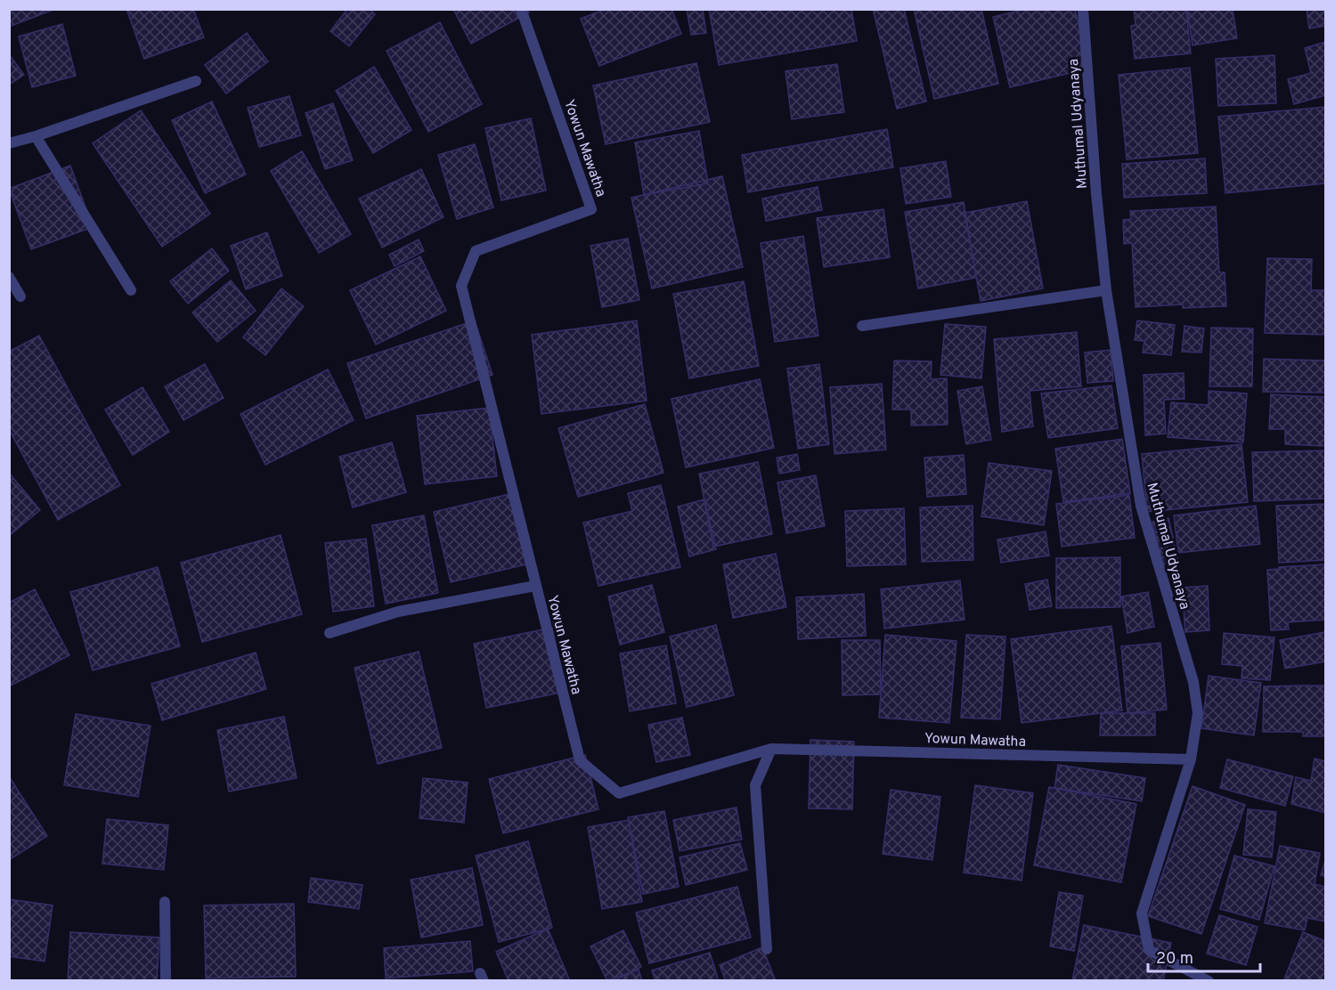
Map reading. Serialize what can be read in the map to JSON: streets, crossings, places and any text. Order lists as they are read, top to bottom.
{
  "streets": {
    "street": ["Muthumal Udyanaya", "Yowun Mawatha"]
  },
  "crossings": [
    ["Muthumal Udyanaya", "Yowun Mawatha"]
  ],
  "scale_bar": "20 m"
}
